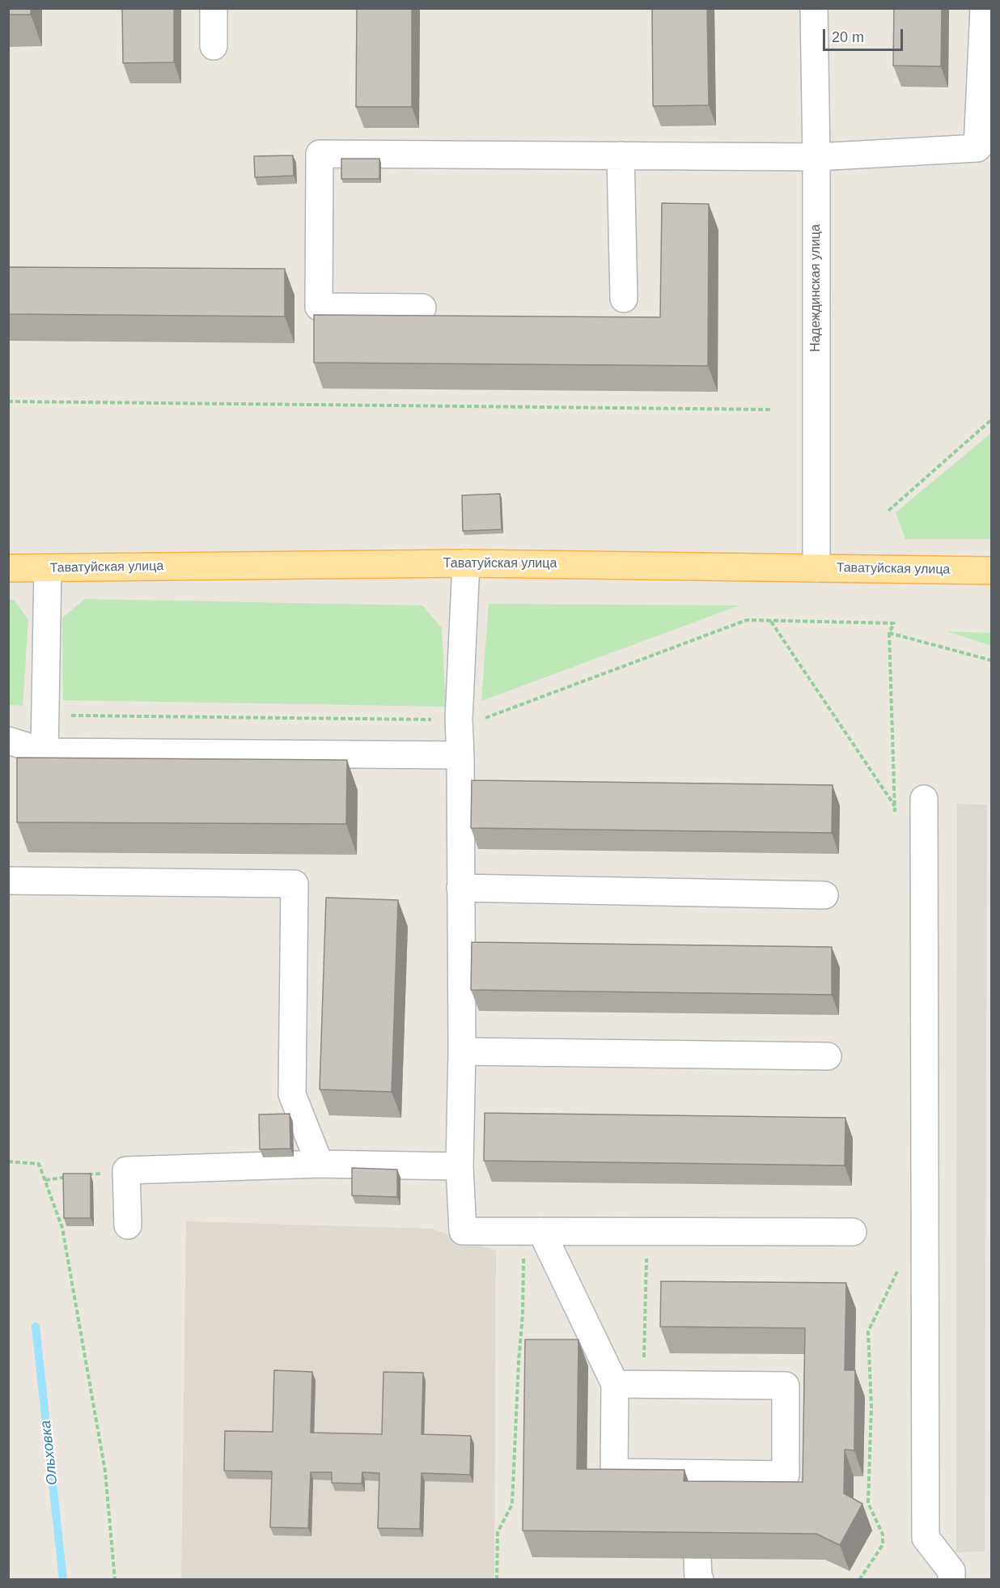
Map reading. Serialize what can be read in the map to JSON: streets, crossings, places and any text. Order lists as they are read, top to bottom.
{
  "streets": {
    "main road": ["Таватуйская улица"],
    "street": ["Надеждинская улица"]
  },
  "crossings": [
    ["Надеждинская улица", "Таватуйская улица"]
  ],
  "water": ["Ольховка"],
  "scale_bar": "20 m"
}
